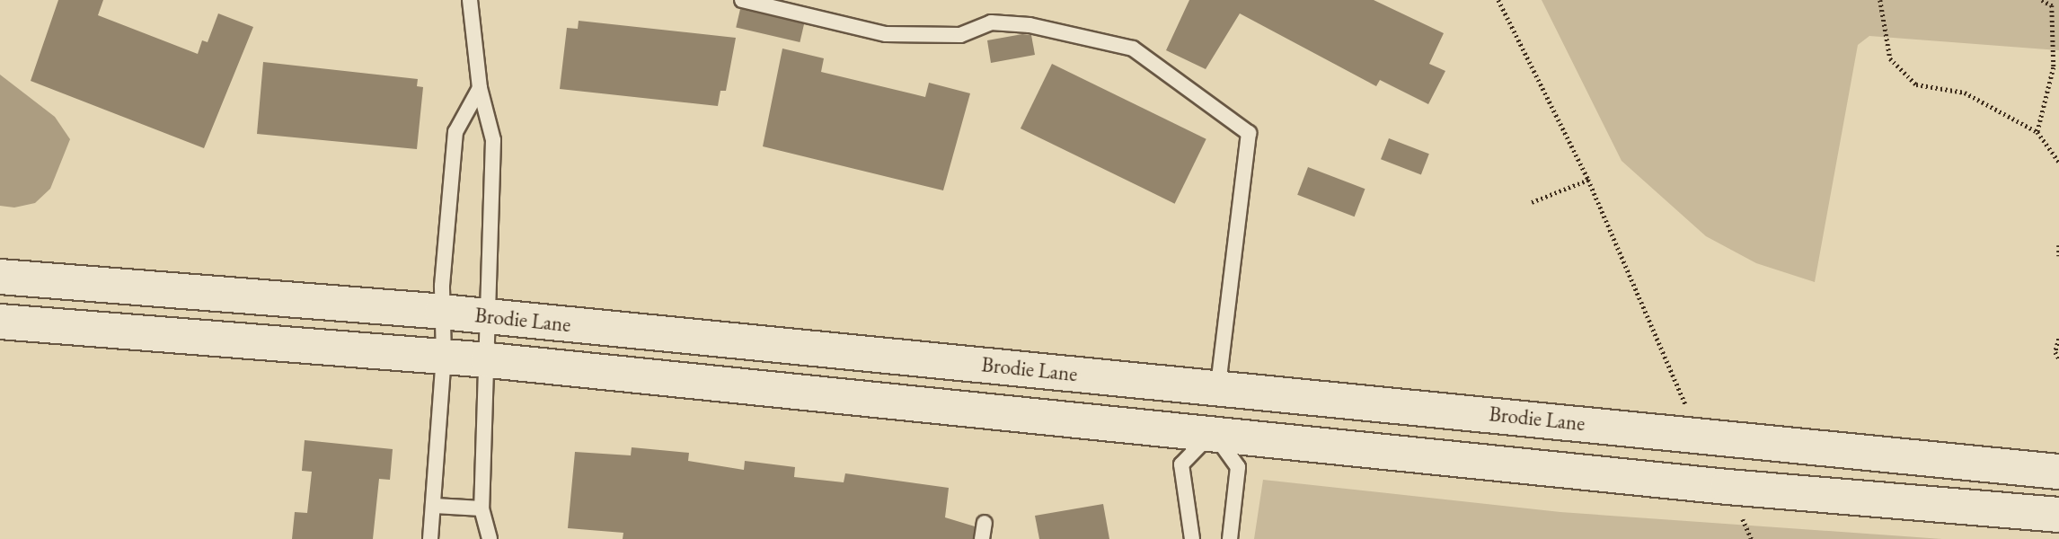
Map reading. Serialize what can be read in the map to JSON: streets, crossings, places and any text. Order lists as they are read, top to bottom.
{
  "streets": {
    "main road": ["Brodie Lane"]
  }
}
